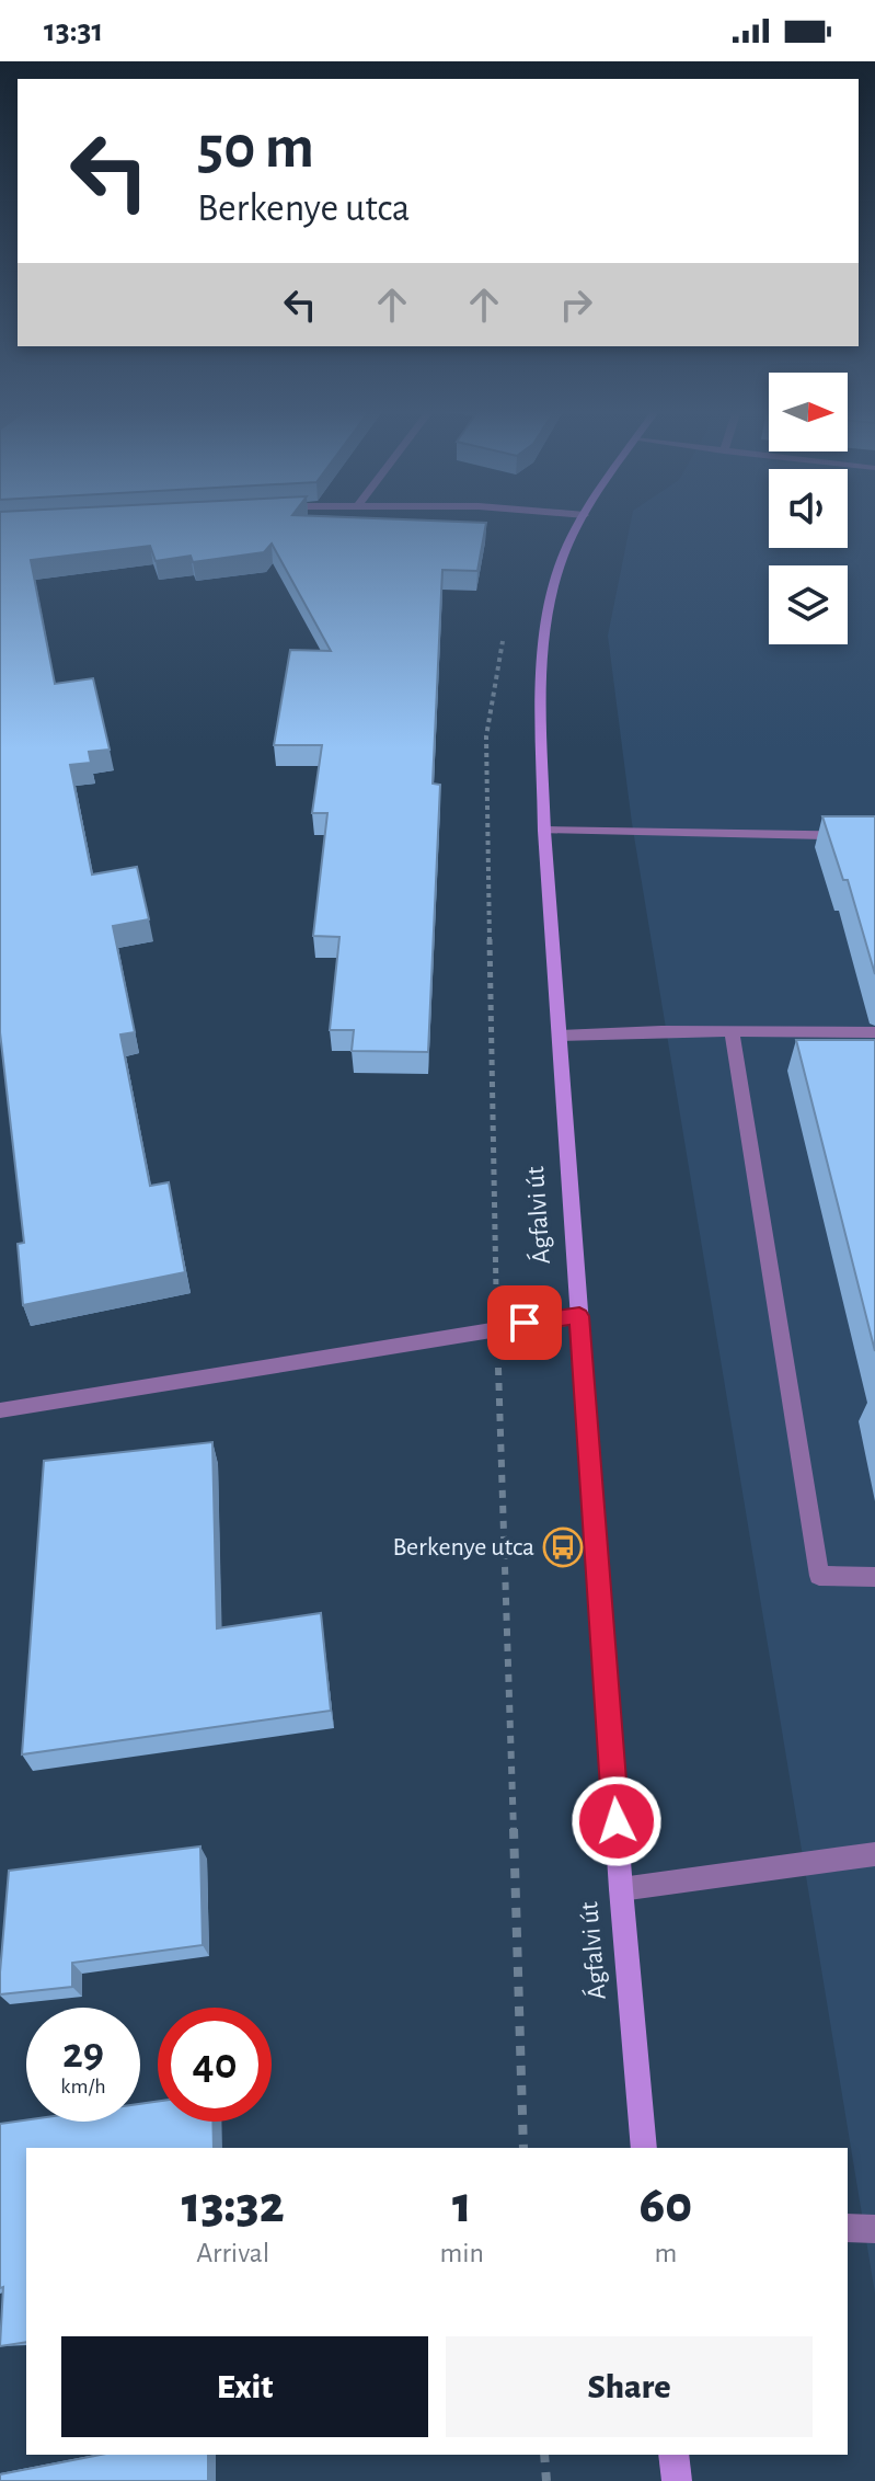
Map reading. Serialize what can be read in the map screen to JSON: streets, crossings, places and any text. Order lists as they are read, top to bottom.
{
  "streets": {
    "street": ["Ágfalvi út"]
  },
  "places": {
    "bus stop": ["Berkenye utca"]
  },
  "north": "right",
  "page": {
    "status": "13:31",
    "turn": ["50 m", "Berkenye utca"],
    "speed": "29 km/h",
    "limit": "40",
    "eta": [
      "13:32",
      "Arrival",
      "1",
      "min",
      "60",
      "m"
    ],
    "buttons": ["Exit", "Share"]
  }
}
